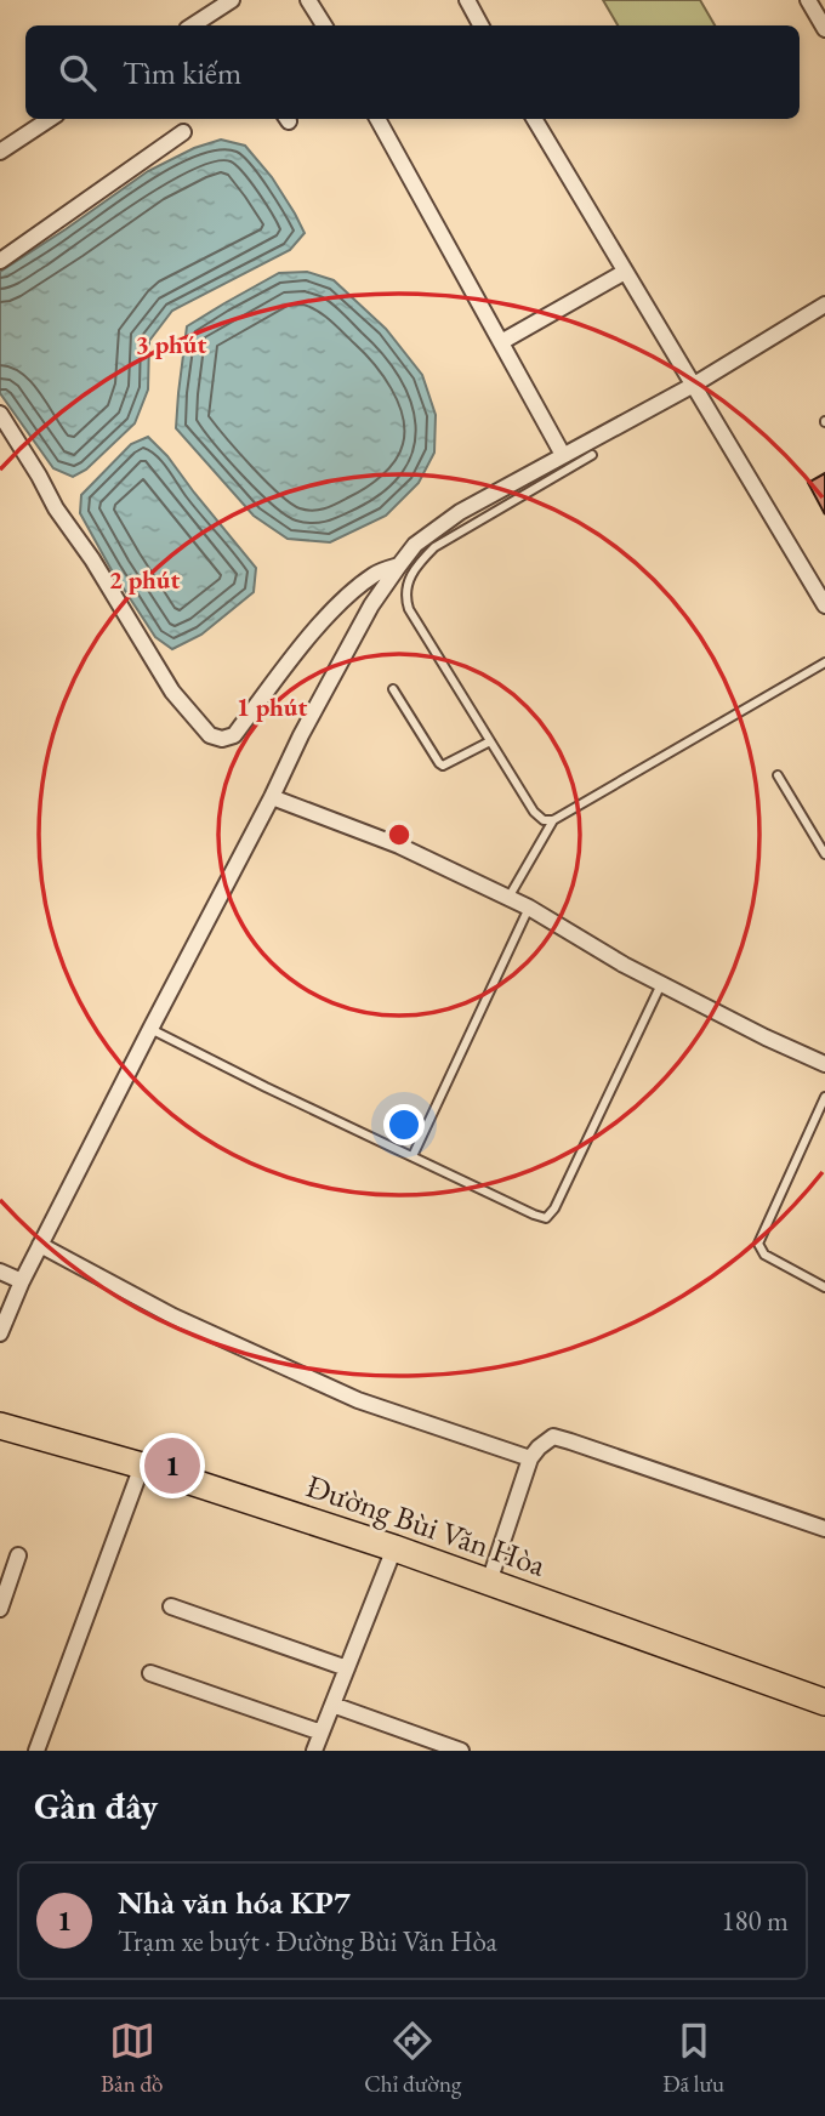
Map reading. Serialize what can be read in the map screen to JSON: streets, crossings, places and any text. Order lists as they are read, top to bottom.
{
  "streets": {
    "main road": ["Đường Bùi Văn Hòa"]
  },
  "page": {
    "search": "Tìm kiếm",
    "pins": "1",
    "heading": "Gần đây",
    "list": [
      {
        "mark": "1",
        "name": "Nhà văn hóa KP7",
        "note": "Trạm xe buýt · Đường Bùi Văn Hòa",
        "value": "180 m"
      }
    ],
    "nav": ["Bản đồ", "Chỉ đường", "Đã lưu"]
  },
  "rings": ["3 phút", "2 phút", "1 phút"]
}
